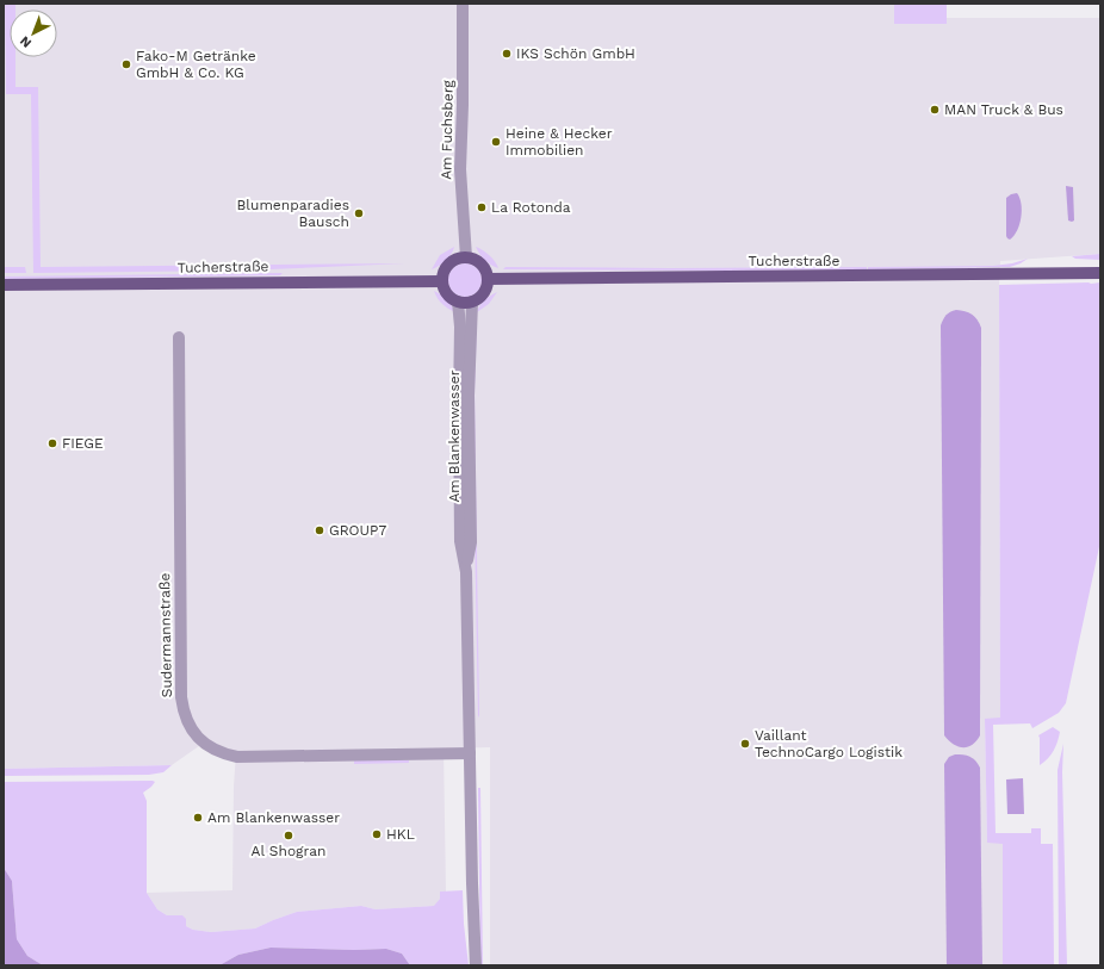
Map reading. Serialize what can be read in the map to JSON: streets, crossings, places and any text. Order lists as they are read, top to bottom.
{
  "streets": {
    "main road": ["Tucherstraße"],
    "street": ["Am Fuchsberg", "Am Blankenwasser", "Sudermannstraße"]
  },
  "crossings": [
    ["Am Fuchsberg", "Tucherstraße"],
    ["Am Fuchsberg", "Am Blankenwasser"],
    ["Tucherstraße", "Am Blankenwasser"],
    ["Am Blankenwasser", "Sudermannstraße"]
  ],
  "places": [
    "IKS Schön GmbH",
    "Fako-M Getränke GmbH & Co. KG",
    "MAN Truck & Bus",
    "Heine & Hecker Immobilien",
    "La Rotonda",
    "Blumenparadies Bausch",
    "FIEGE",
    "GROUP7",
    "Vaillant TechnoCargo Logistik",
    "Am Blankenwasser",
    "HKL",
    "Al Shogran"
  ],
  "north": "bottom left"
}
